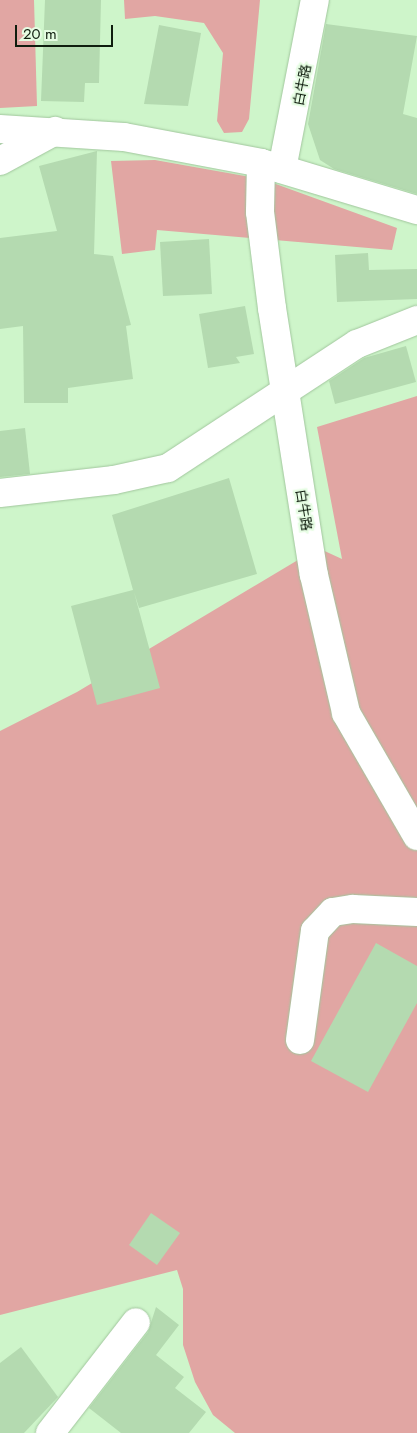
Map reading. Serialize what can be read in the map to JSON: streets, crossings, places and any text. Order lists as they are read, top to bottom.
{
  "streets": {
    "street": ["白牛路"]
  },
  "scale_bar": "20 m"
}
